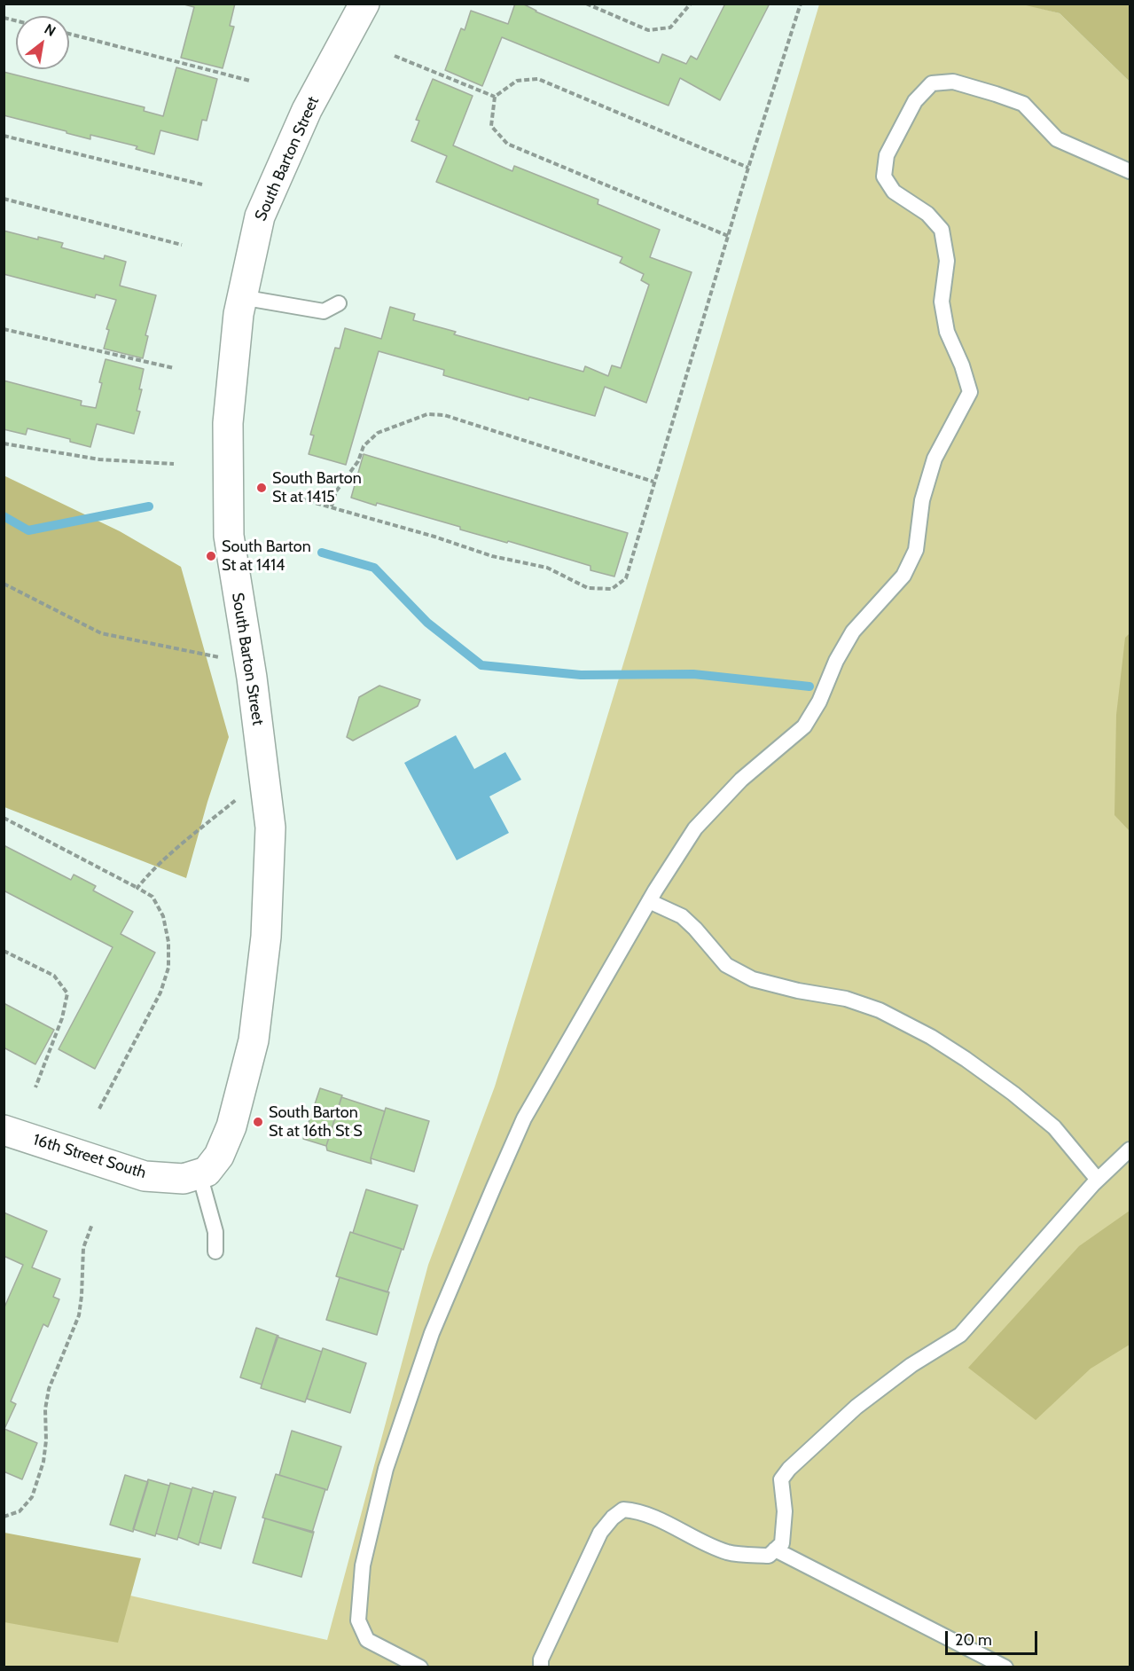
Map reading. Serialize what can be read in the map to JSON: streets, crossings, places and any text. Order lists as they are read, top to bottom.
{
  "streets": {
    "street": ["South Barton Street", "16th Street South"]
  },
  "crossings": [
    ["South Barton Street", "16th Street South"]
  ],
  "places": ["South Barton St at 1415", "South Barton St at 1414", "South Barton St at 16th St S"],
  "scale_bar": "20 m",
  "north": "top right"
}
